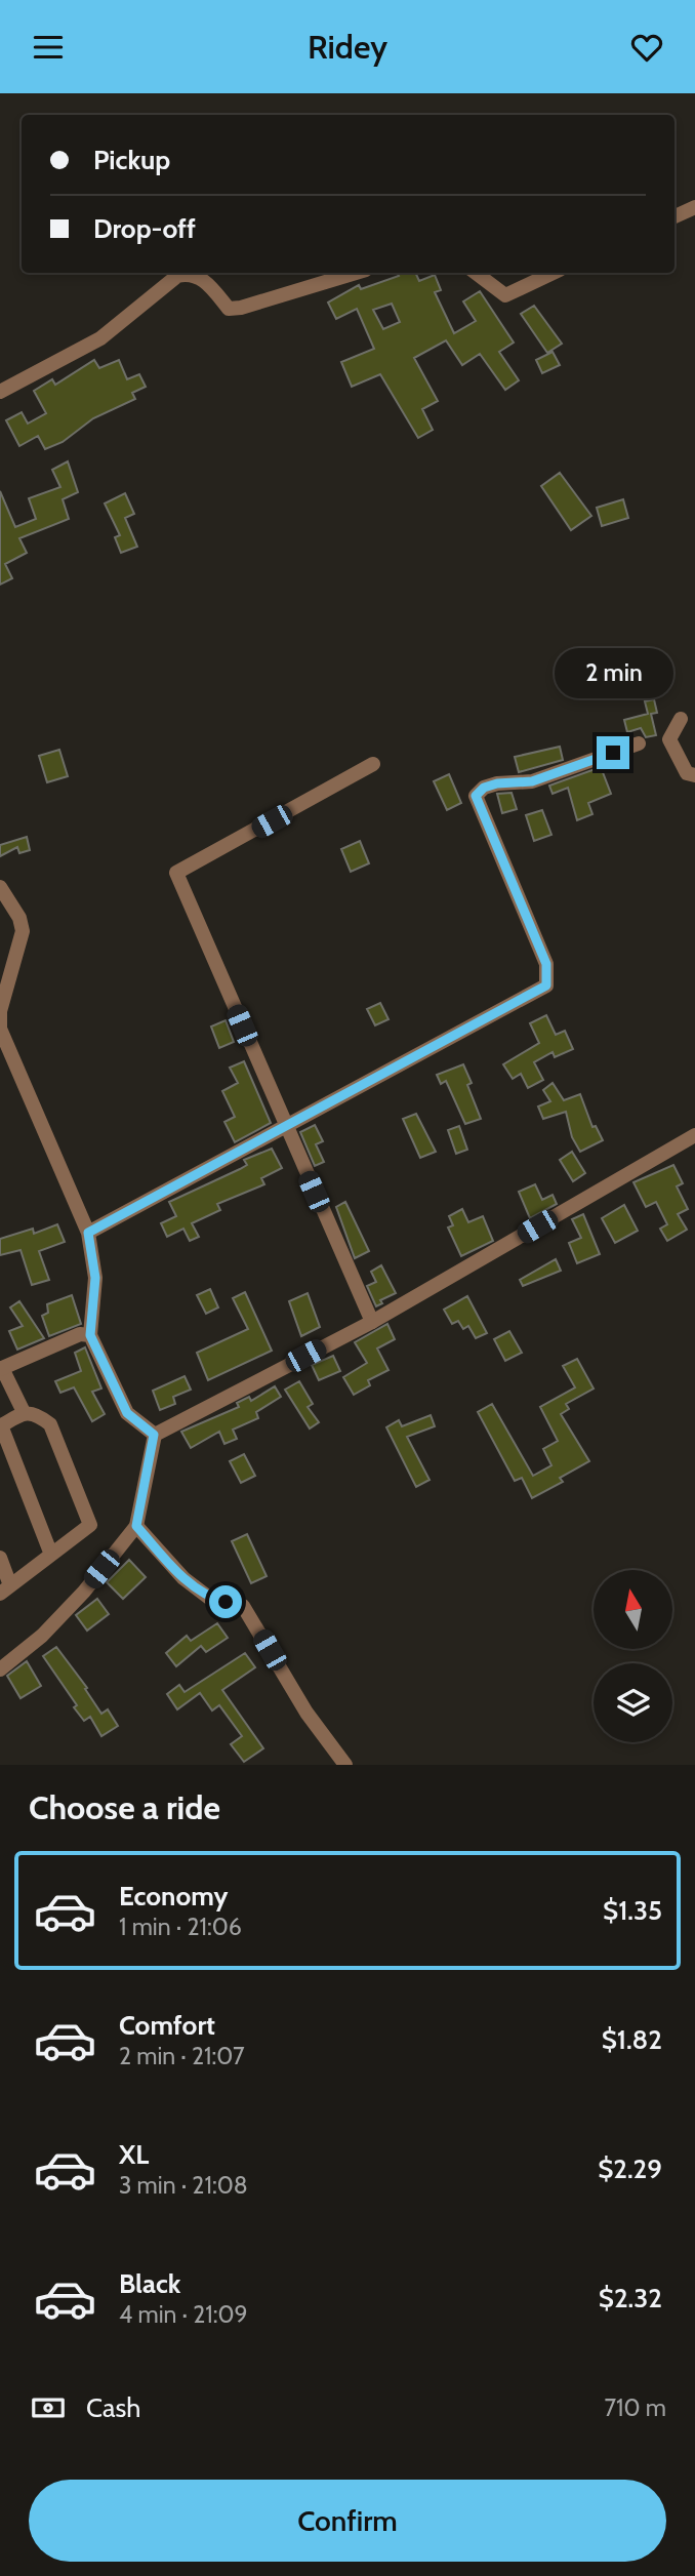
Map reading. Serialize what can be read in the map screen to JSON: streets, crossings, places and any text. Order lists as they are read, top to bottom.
{
  "north": "top",
  "page": {
    "header": "Ridey",
    "banner": ["Pickup", "Drop-off"],
    "bubble": "2 min",
    "heading": "Choose a ride",
    "list": [
      {
        "name": "Economy",
        "note": "1 min · 21:06",
        "value": "$1.35"
      },
      {
        "name": "Comfort",
        "note": "2 min · 21:07",
        "value": "$1.82"
      },
      {
        "name": "XL",
        "note": "3 min · 21:08",
        "value": "$2.29"
      },
      {
        "name": "Black",
        "note": "4 min · 21:09",
        "value": "$2.32"
      }
    ],
    "pay": ["Cash", "710 m"],
    "buttons": "Confirm"
  }
}
